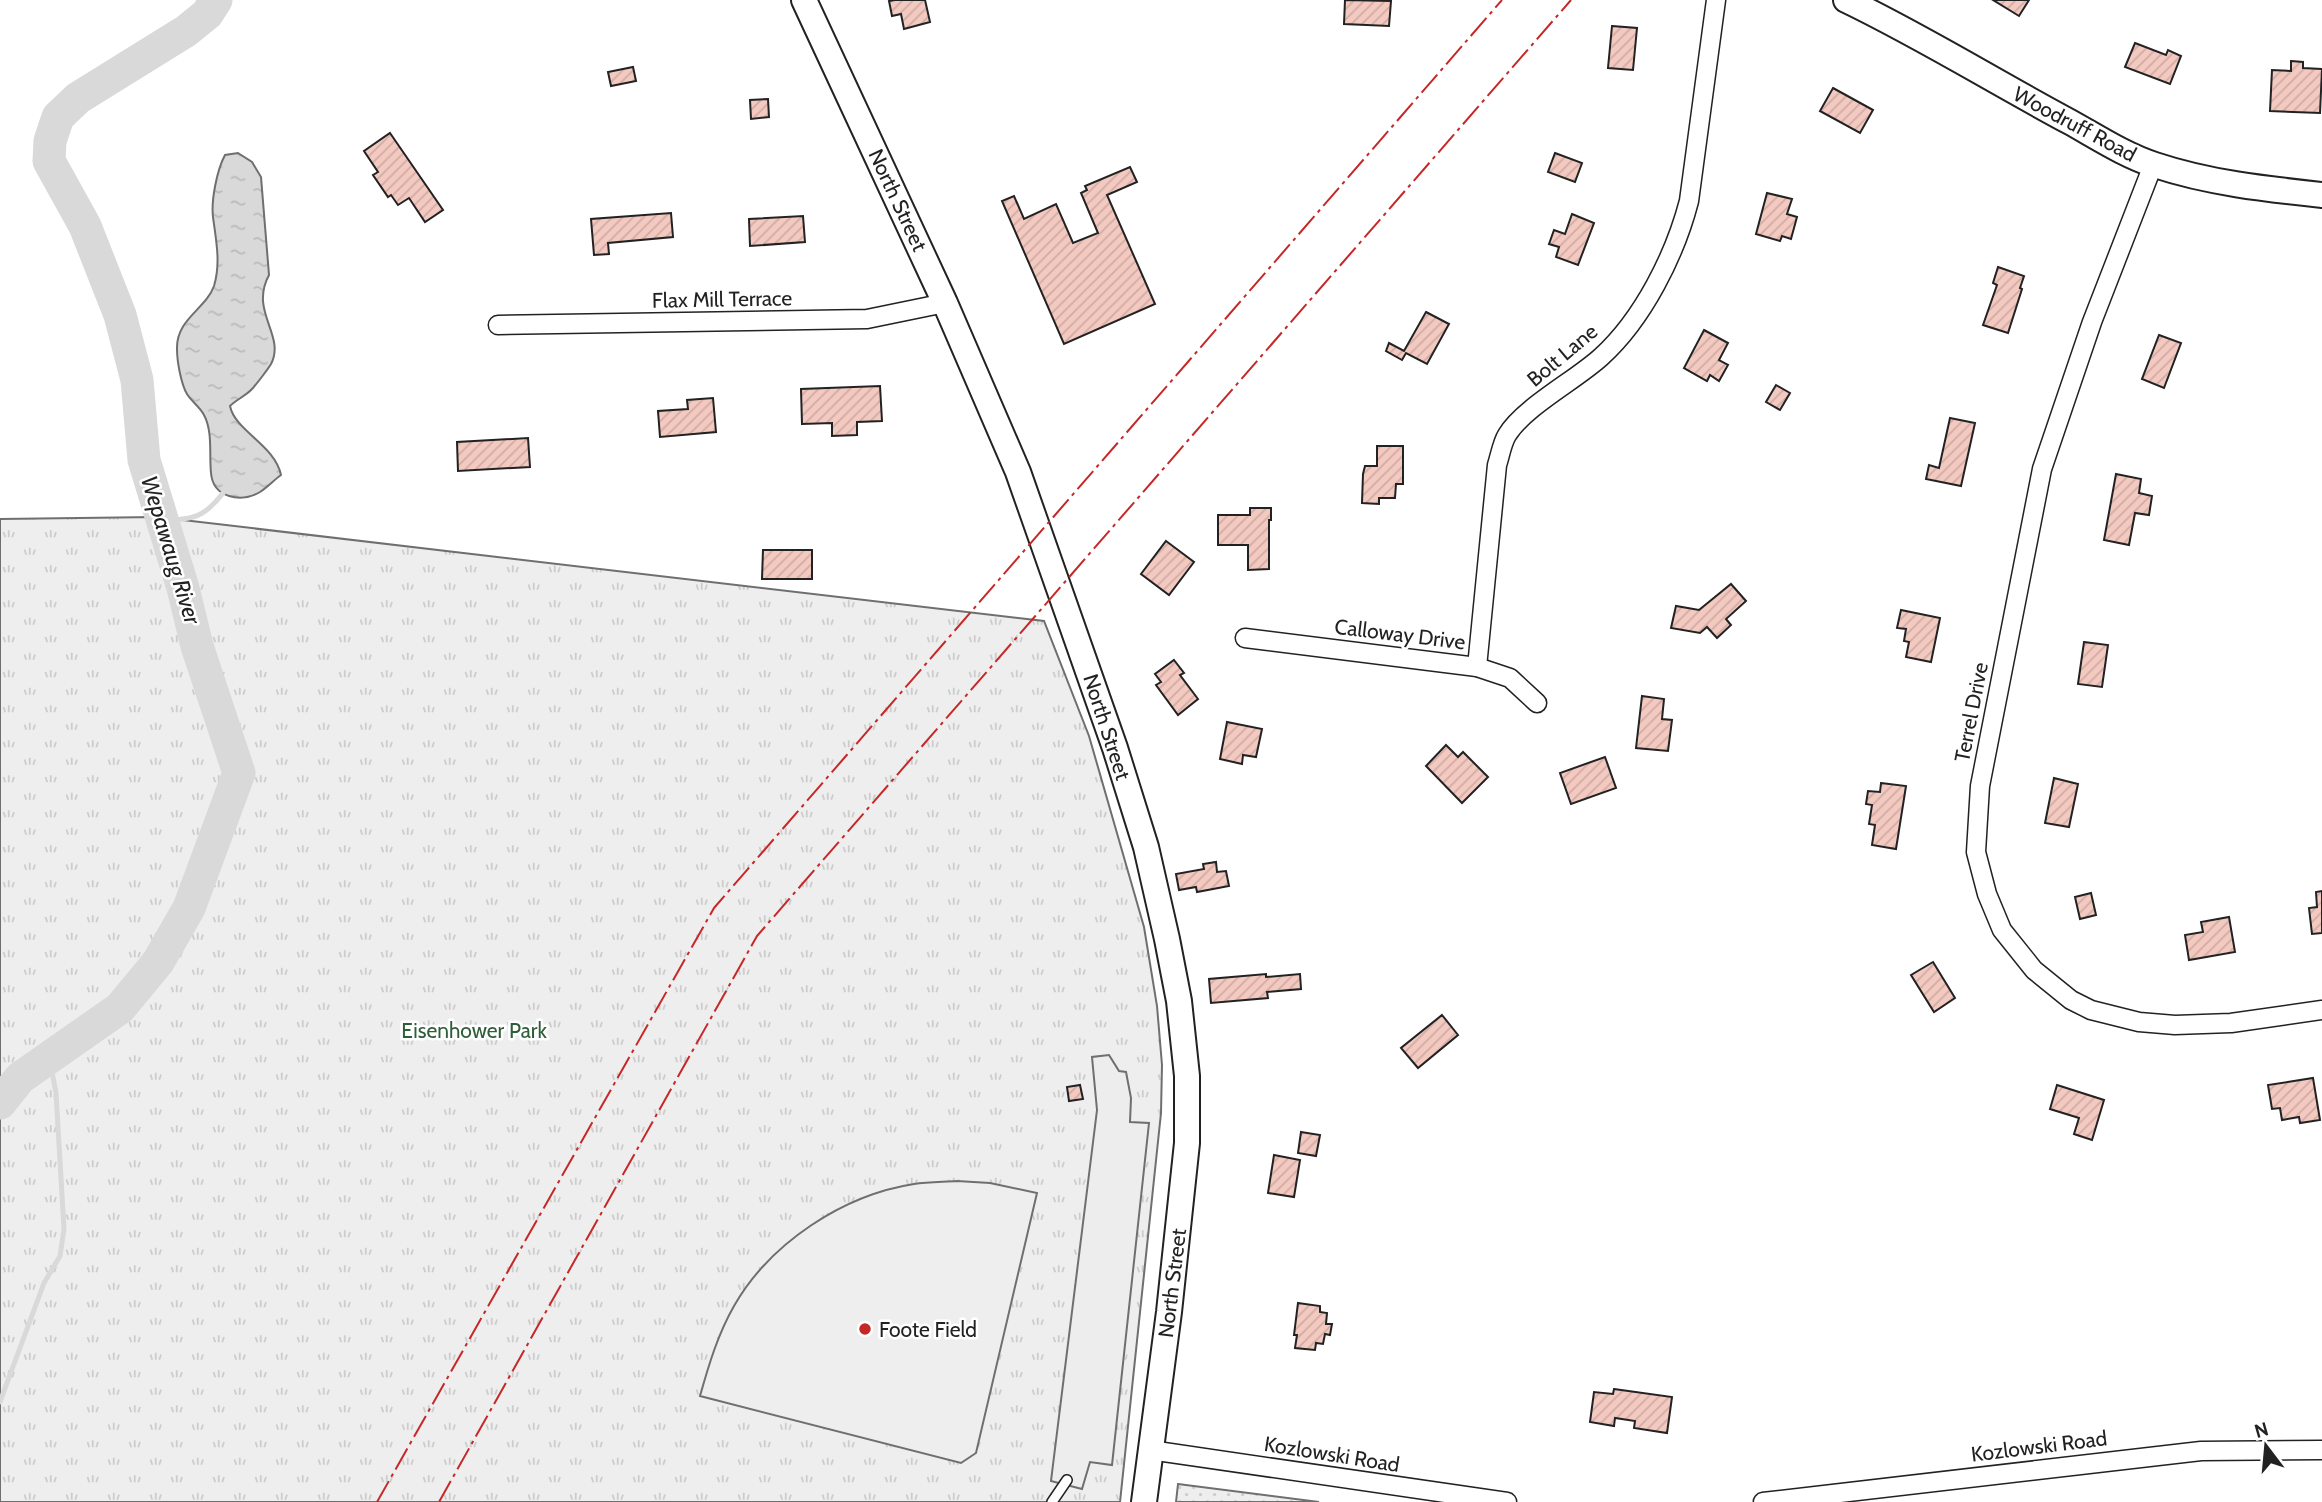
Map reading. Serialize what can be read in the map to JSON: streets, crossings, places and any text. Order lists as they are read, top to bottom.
{
  "streets": {
    "main road": ["Woodruff Road", "North Street"],
    "street": [
      "Flax Mill Terrace",
      "Bolt Lane",
      "Calloway Drive",
      "Terrel Drive",
      "Kozlowski Road"
    ]
  },
  "crossings": [
    ["Woodruff Road", "Terrel Drive"],
    ["North Street", "Flax Mill Terrace"],
    ["North Street", "Kozlowski Road"],
    ["Bolt Lane", "Calloway Drive"]
  ],
  "water": ["Wepawaug River"],
  "parks": ["Eisenhower Park"],
  "places": ["Foote Field"],
  "north": "top"
}
